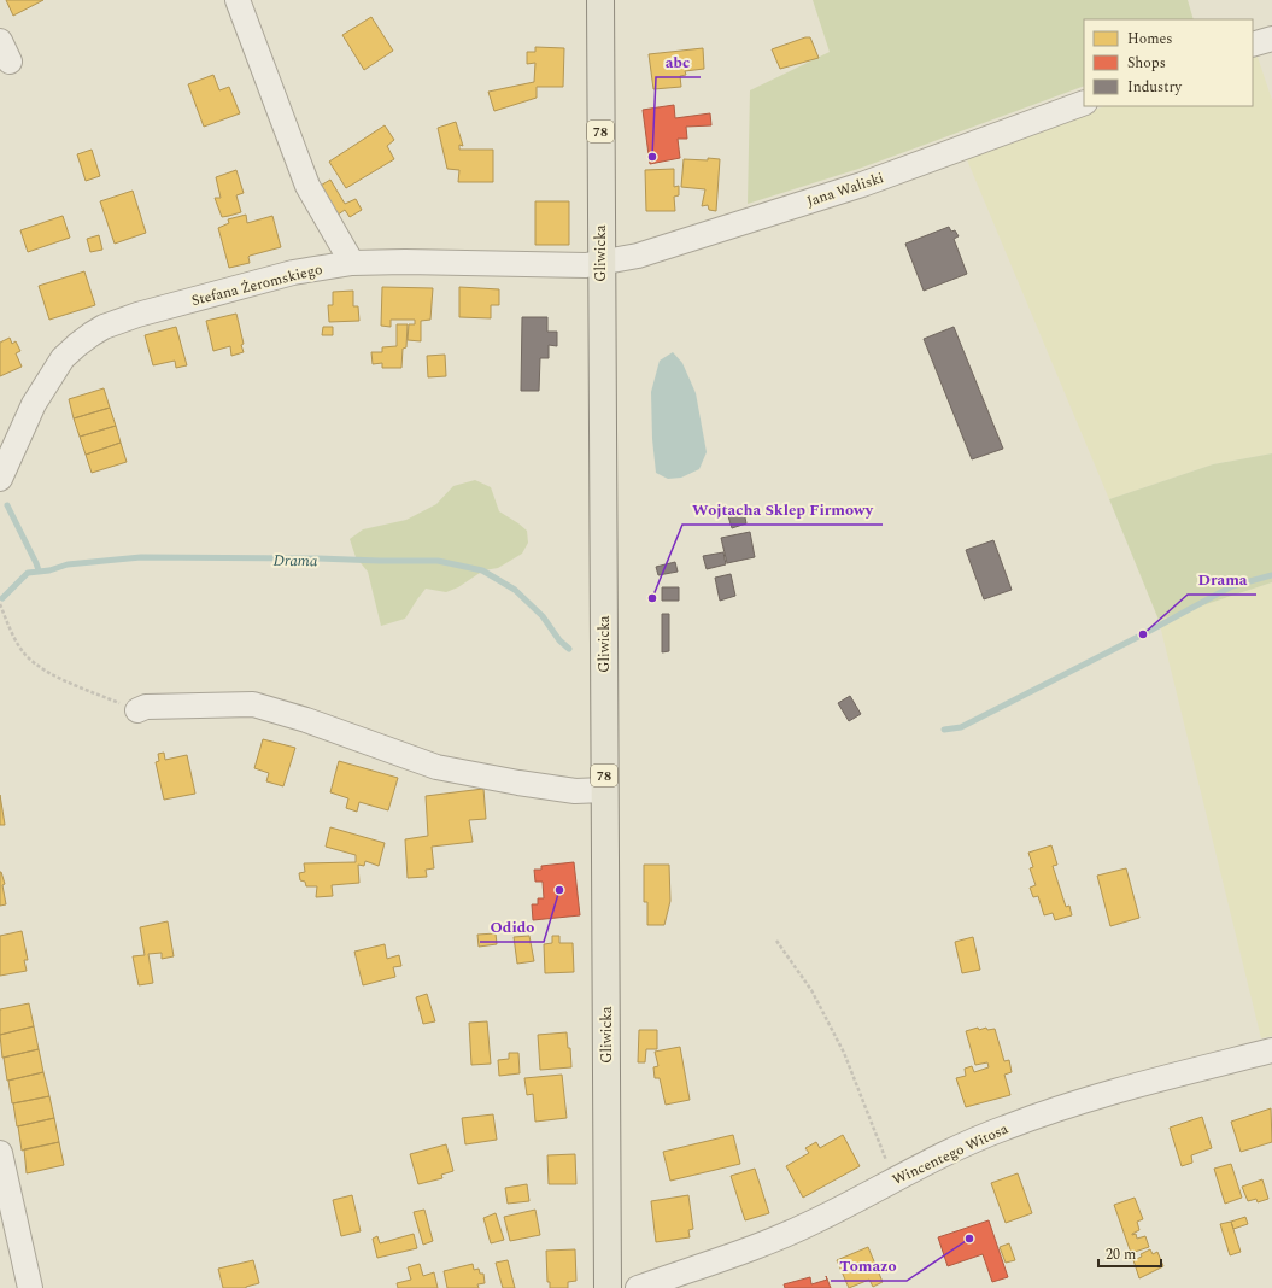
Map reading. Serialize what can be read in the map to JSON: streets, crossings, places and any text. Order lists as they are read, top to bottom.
{
  "streets": {
    "main road": ["78", "Gliwicka"],
    "street": ["Jana Waliski", "Stefana Żeromskiego", "Wincentego Witosa"]
  },
  "crossings": [
    ["Jana Waliski", "Gliwicka"],
    ["Jana Waliski", "Stefana Żeromskiego"],
    ["Gliwicka", "Stefana Żeromskiego"]
  ],
  "water": ["Drama"],
  "places": [
    "abc",
    "Wojtacha Sklep Firmowy",
    "Drama",
    "Odido",
    "Tomazo"
  ],
  "legend": ["Homes", "Shops", "Industry"],
  "scale_bar": "20 m"
}
